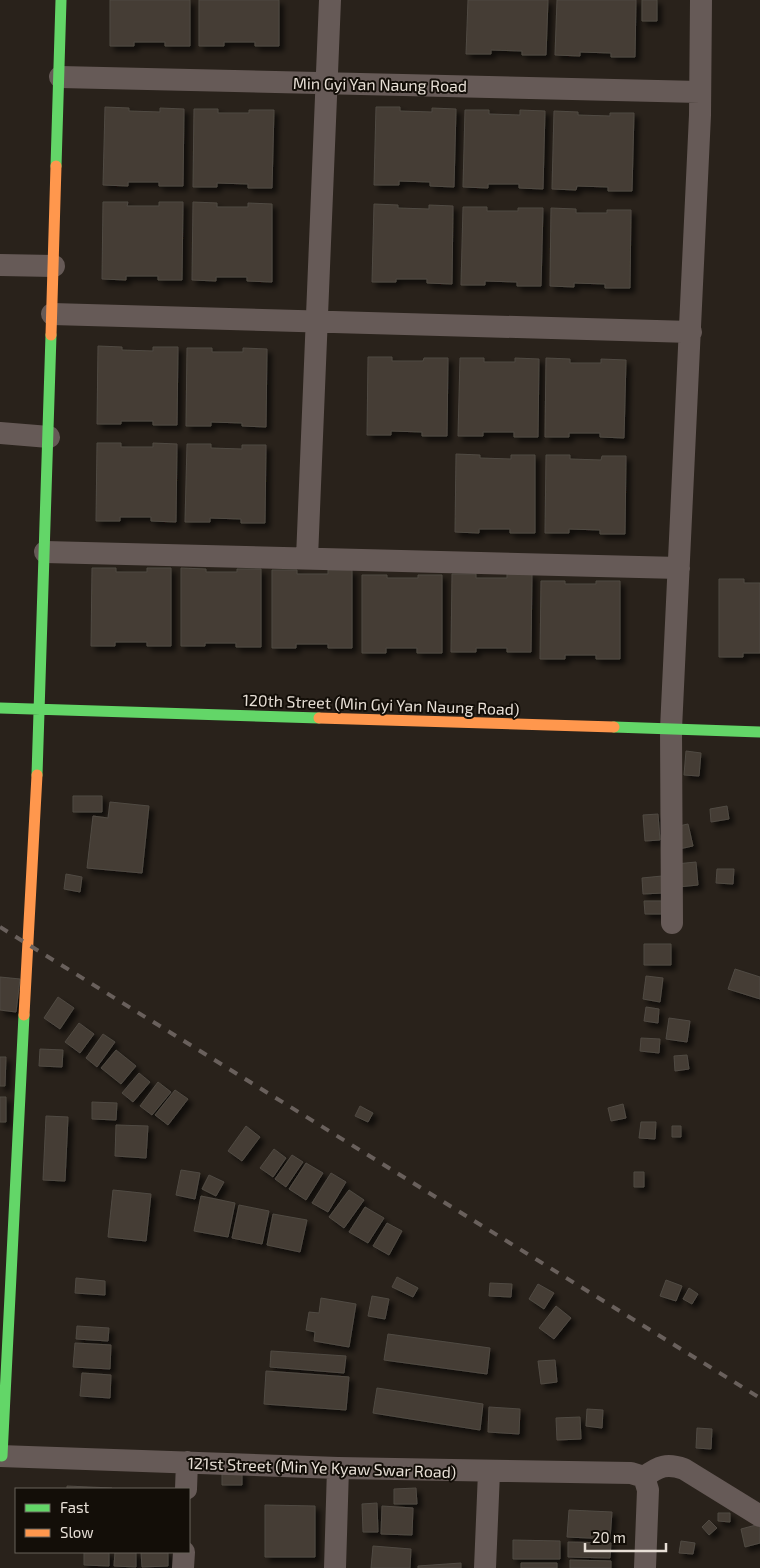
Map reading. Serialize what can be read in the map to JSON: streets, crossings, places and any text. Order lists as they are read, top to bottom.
{
  "streets": {
    "street": ["Min Gyi Yan Naung Road", "120th Street (Min Gyi Yan Naung Road)", "121st Street (Min Ye Kyaw Swar Road)"]
  },
  "legend": ["Fast", "Slow"],
  "scale_bar": "20 m"
}
